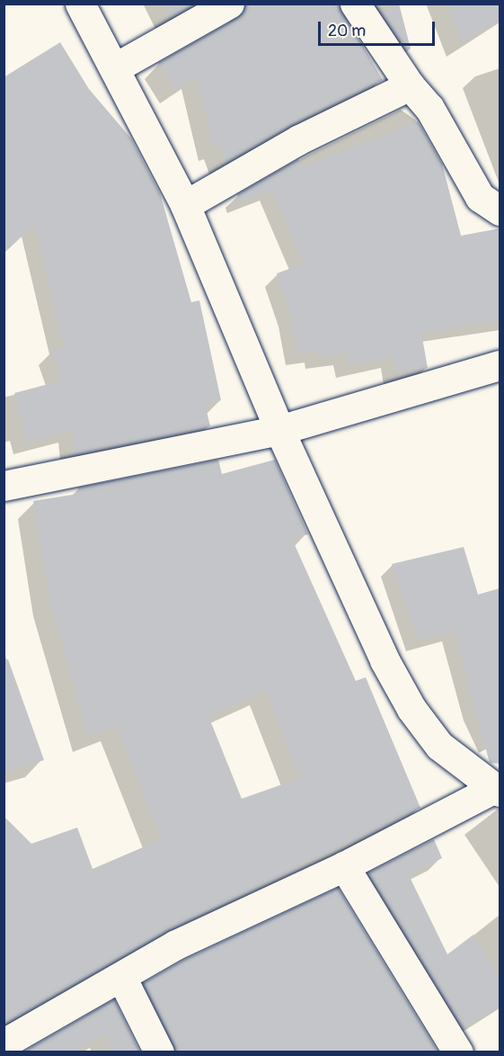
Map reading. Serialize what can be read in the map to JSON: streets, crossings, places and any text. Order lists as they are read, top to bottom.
{
  "scale_bar": "20 m"
}
